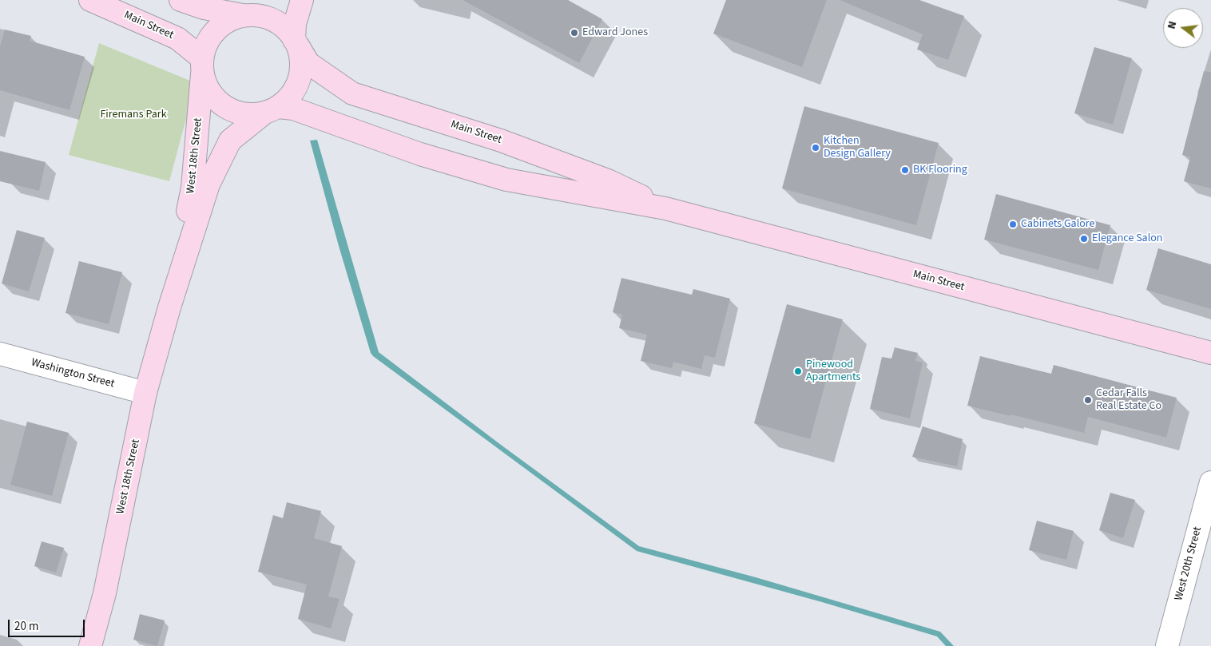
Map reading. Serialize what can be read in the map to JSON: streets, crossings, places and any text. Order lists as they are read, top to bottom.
{
  "streets": {
    "main road": ["Main Street", "West 18th Street"],
    "street": ["Washington Street", "West 20th Street"]
  },
  "crossings": [
    ["Main Street", "West 18th Street"],
    ["West 18th Street", "Washington Street"]
  ],
  "parks": ["Firemans Park"],
  "places": [
    "Edward Jones",
    "Kitchen Design Gallery",
    "BK Flooring",
    "Cabinets Galore",
    "Elegance Salon",
    "Pinewood Apartments",
    "Cedar Falls Real Estate Co"
  ],
  "scale_bar": "20 m",
  "north": "left"
}
